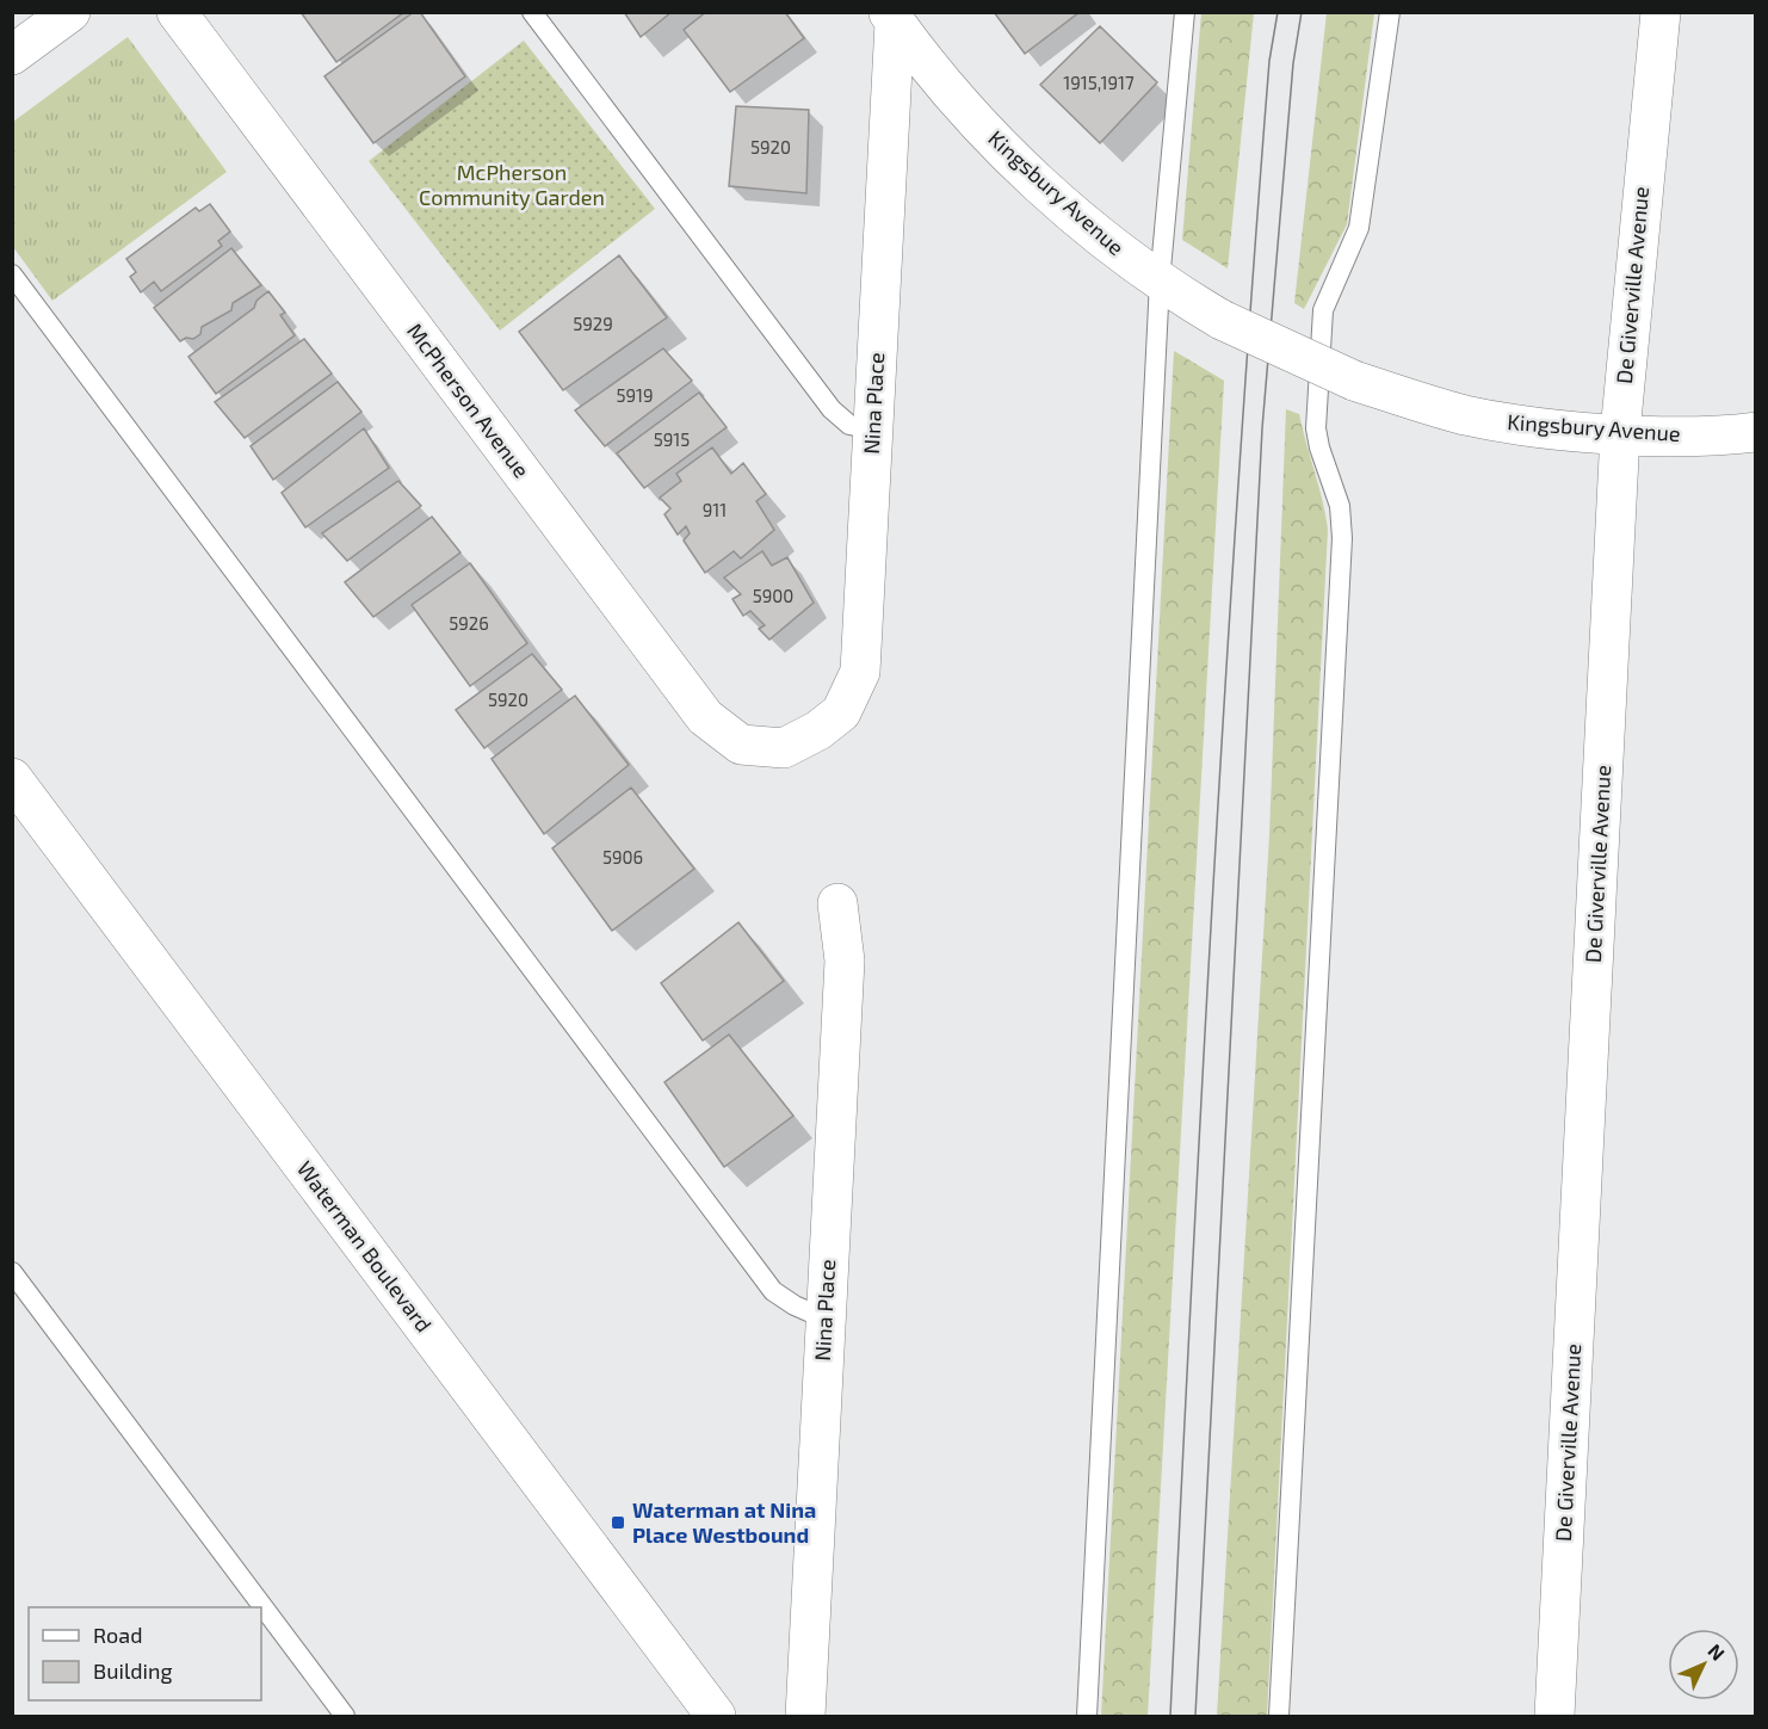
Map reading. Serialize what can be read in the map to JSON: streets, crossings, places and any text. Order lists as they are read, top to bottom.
{
  "streets": {
    "street": [
      "Kingsbury Avenue",
      "De Giverville Avenue",
      "McPherson Avenue",
      "Nina Place",
      "Waterman Boulevard"
    ]
  },
  "crossings": [
    ["Kingsbury Avenue", "De Giverville Avenue"],
    ["Kingsbury Avenue", "Nina Place"],
    ["McPherson Avenue", "Nina Place"]
  ],
  "parks": ["McPherson Community Garden"],
  "places": {
    "transit": ["Waterman at Nina Place Westbound"]
  },
  "house_numbers": [
    "1915,1917",
    "5920",
    "5929",
    "5919",
    "5915",
    "911",
    "5900",
    "5926",
    "5920",
    "5906"
  ],
  "legend": ["Road", "Building"],
  "north": "top right"
}
